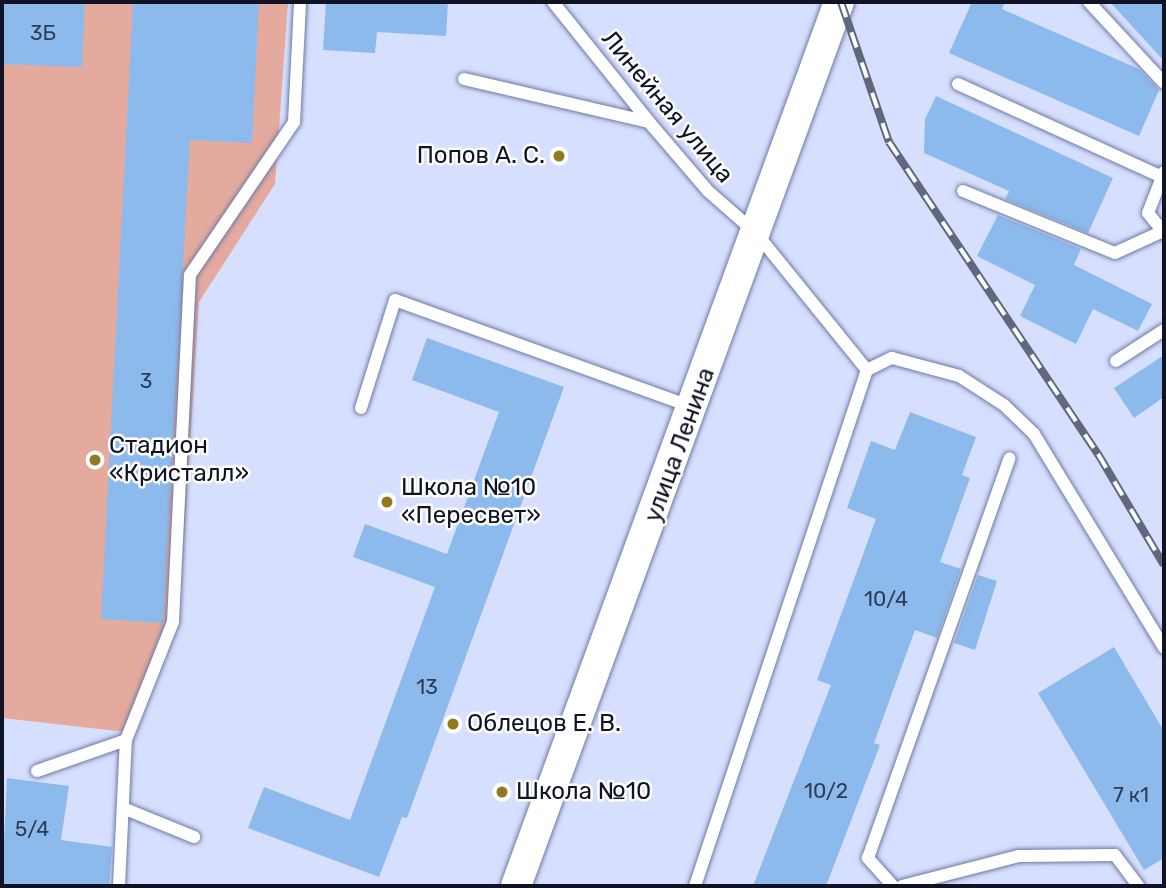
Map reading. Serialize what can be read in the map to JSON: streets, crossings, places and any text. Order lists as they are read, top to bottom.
{
  "streets": {
    "street": ["улица Ленина"],
    "lane": ["Линейная улица"]
  },
  "crossings": [
    ["Линейная улица", "улица Ленина"]
  ],
  "places": [
    "Попов А. С.",
    "Стадион «Кристалл»",
    "Школа №10 «Пересвет»",
    "Облецов Е. В.",
    "Школа №10"
  ],
  "house_numbers": [
    "3Б",
    "3",
    "10/4",
    "13",
    "10/2",
    "7 к1",
    "5/4"
  ]
}
